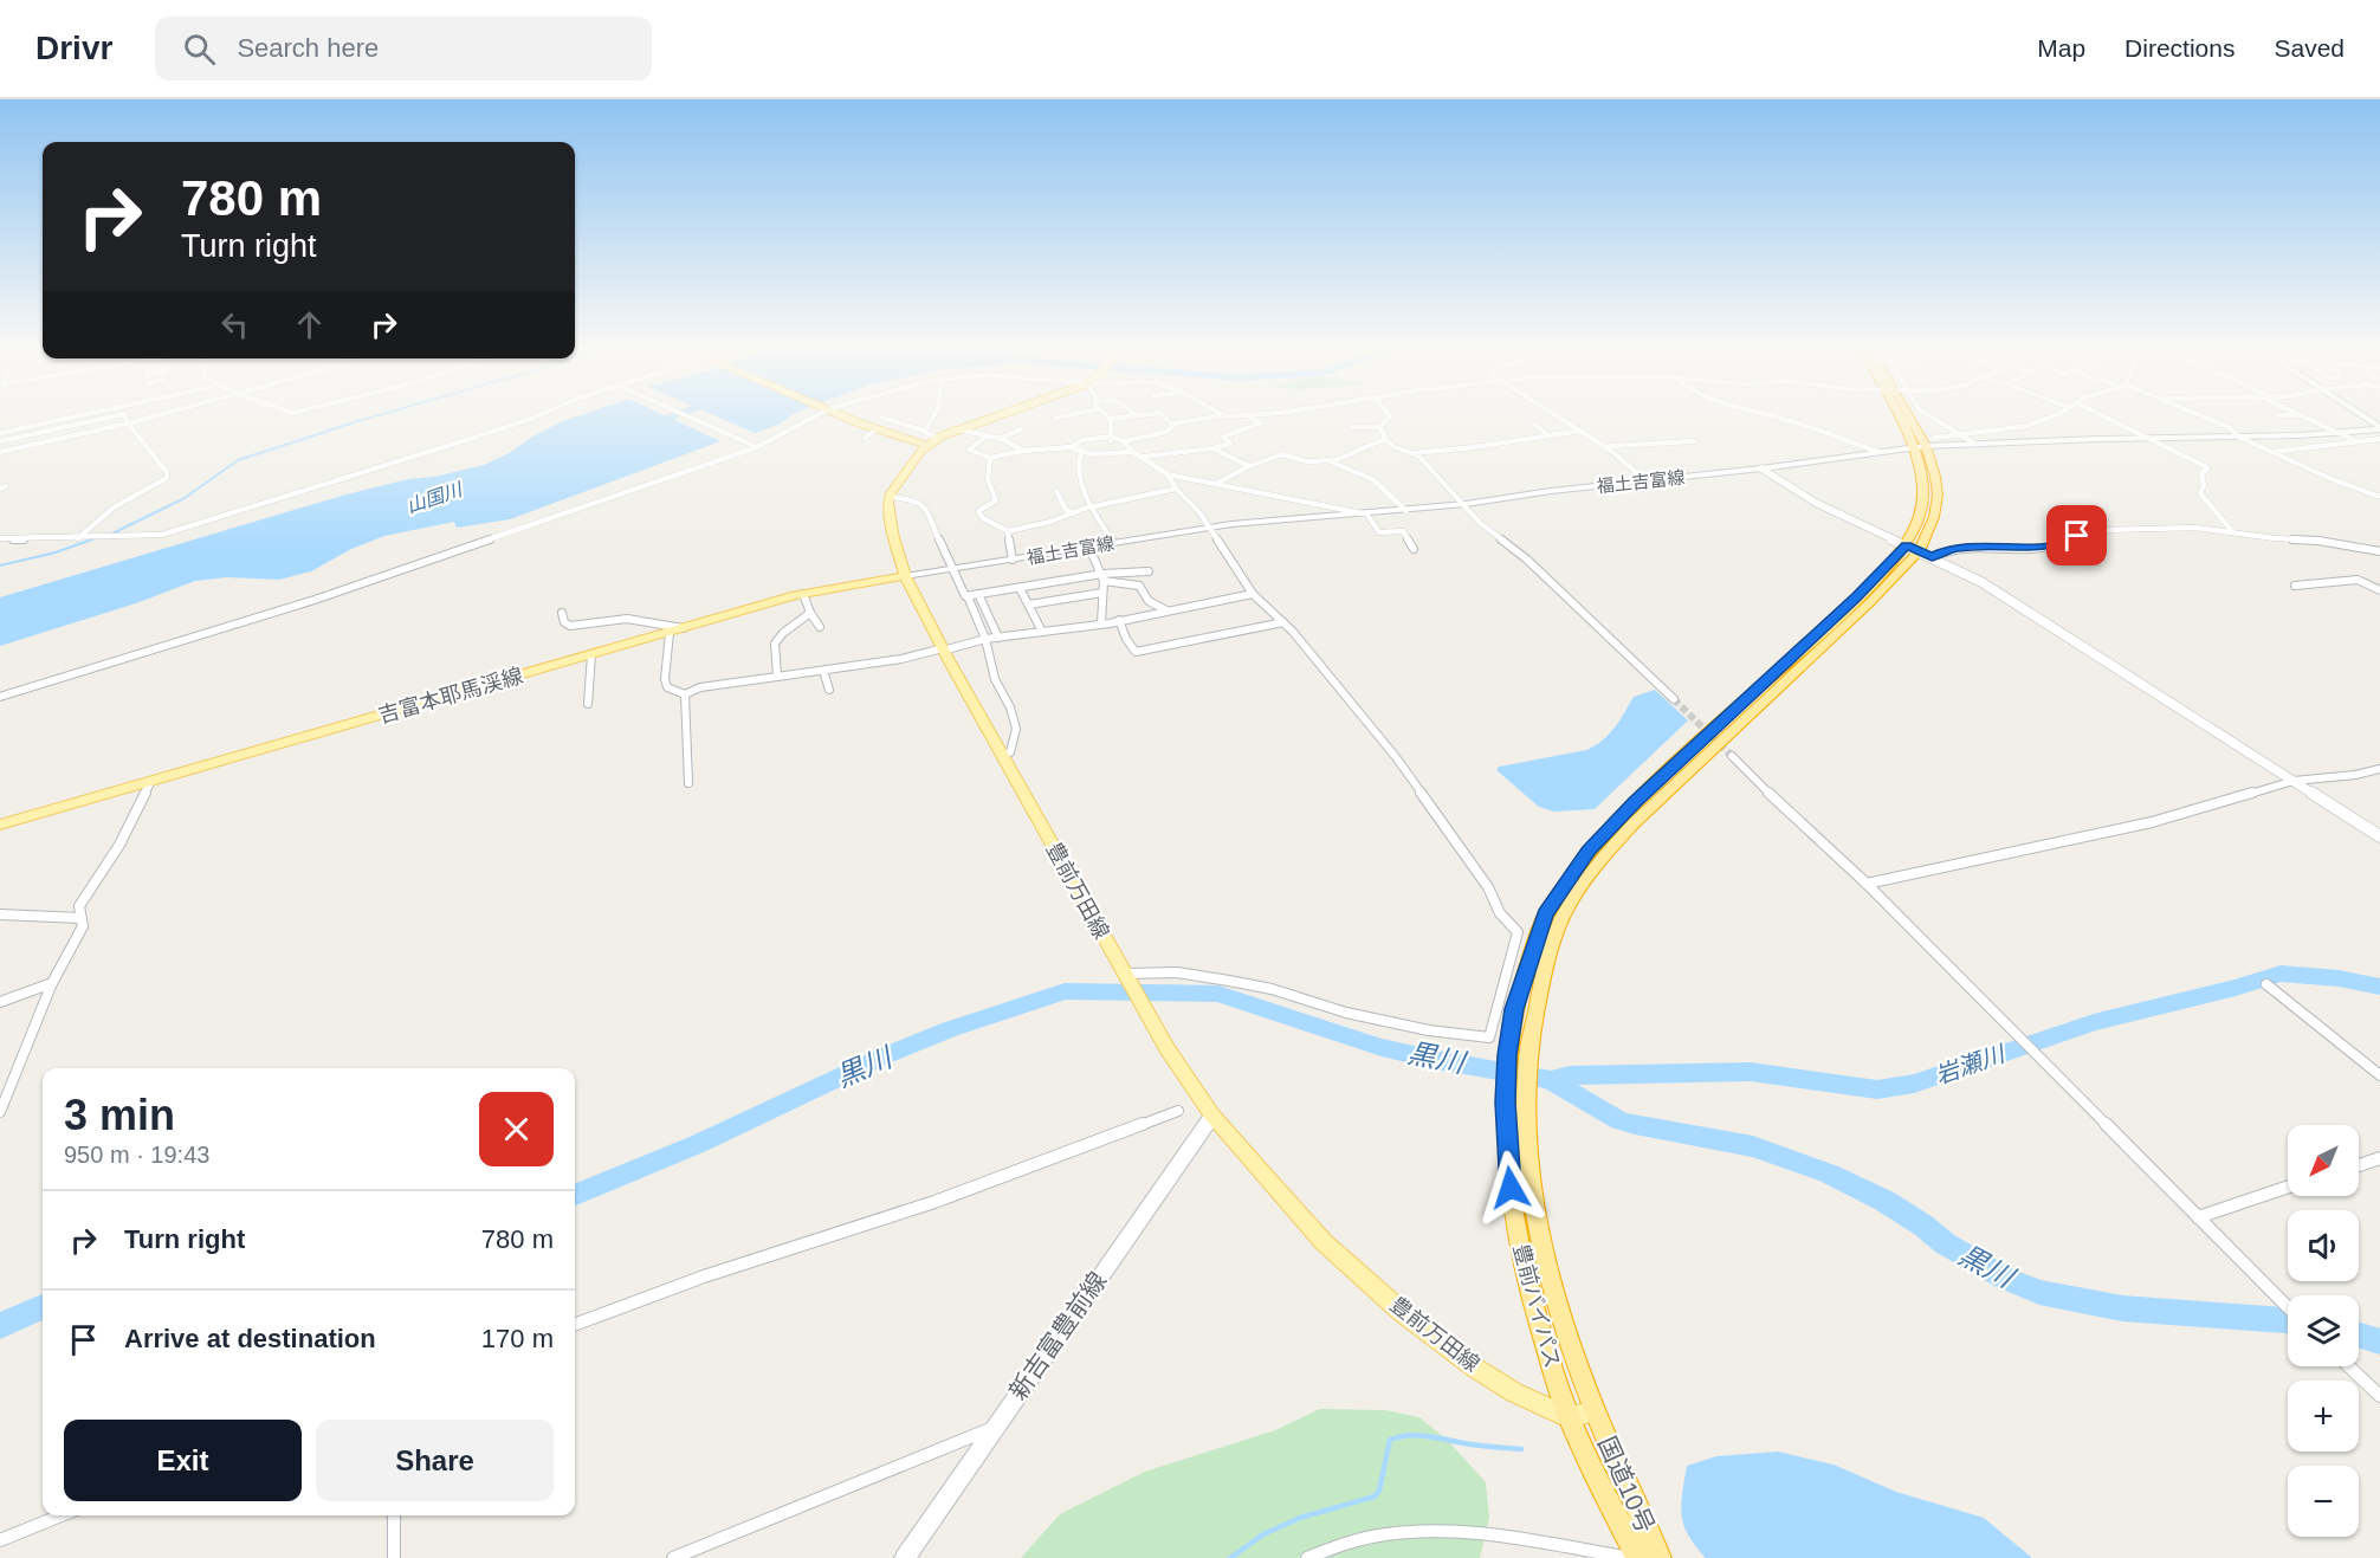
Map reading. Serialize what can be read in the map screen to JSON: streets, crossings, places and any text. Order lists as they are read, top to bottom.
{
  "streets": {
    "highway": ["豊前バイパス", "国道10号"],
    "main road": [
      "福土吉富線",
      "吉富本耶馬渓線",
      "豊前万田線",
      "新吉富豊前線"
    ]
  },
  "crossings": [
    ["福土吉富線", "吉富本耶馬渓線"],
    ["福土吉富線", "豊前万田線"],
    ["福土吉富線", "豊前バイパス"],
    ["吉富本耶馬渓線", "豊前万田線"],
    ["豊前万田線", "豊前バイパス"],
    ["豊前万田線", "新吉富豊前線"],
    ["豊前万田線", "国道10号"],
    ["豊前バイパス", "国道10号"]
  ],
  "water": ["山国川", "黒川", "岩瀬川"],
  "north": "bottom left",
  "page": {
    "header": "Drivr",
    "search": "Search here",
    "nav": ["Map", "Directions", "Saved"],
    "turn": ["780 m", "Turn right"],
    "heading": ["3 min", "950 m · 19:43"],
    "map_buttons": ["+", "−"],
    "list": [
      {
        "name": "Turn right",
        "value": "780 m"
      },
      {
        "name": "Arrive at destination",
        "value": "170 m"
      }
    ],
    "buttons": ["Exit", "Share"]
  }
}
